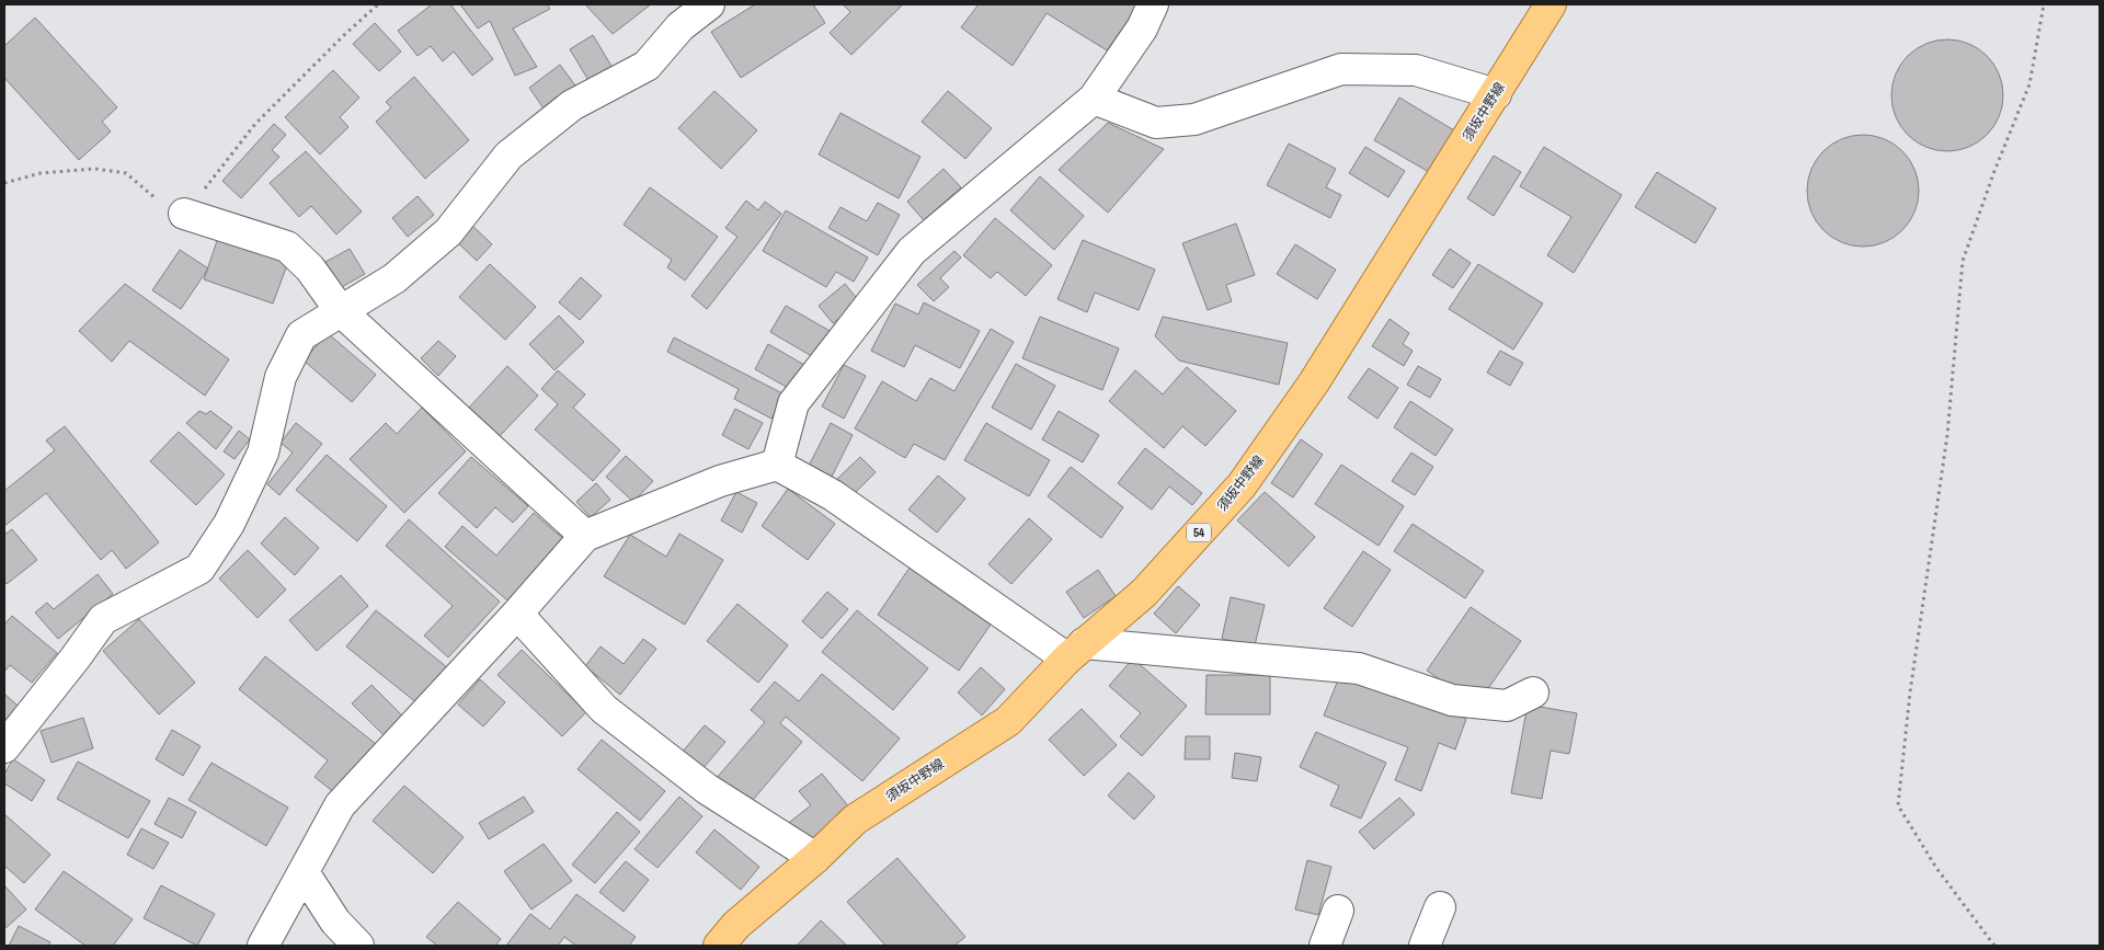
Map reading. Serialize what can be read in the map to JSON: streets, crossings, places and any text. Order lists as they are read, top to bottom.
{
  "streets": {
    "main road": ["須坂中野線", "54"]
  }
}
